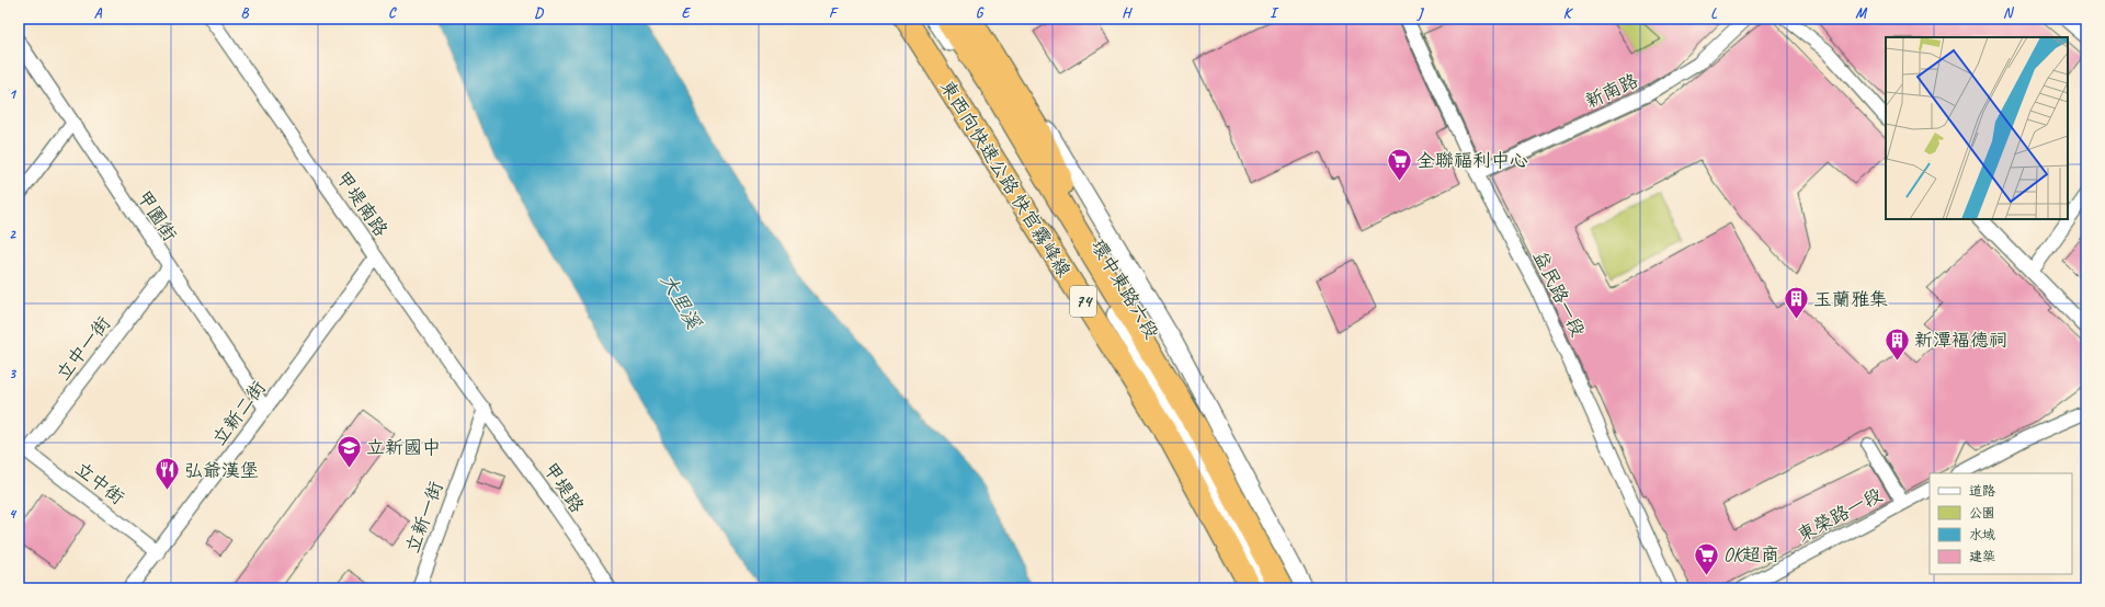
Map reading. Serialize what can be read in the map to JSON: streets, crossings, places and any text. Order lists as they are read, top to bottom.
{
  "streets": {
    "highway": ["東西向快速公路 快官霧峰線", "74"],
    "street": [
      "新南路",
      "甲堤南路",
      "甲園街",
      "環中東路六段",
      "益民路一段",
      "立中一街",
      "立新二街",
      "立中街",
      "甲堤路",
      "東榮路一段",
      "立新一街"
    ]
  },
  "crossings": [
    ["新南路", "益民路一段"],
    ["甲堤南路", "立新二街"],
    ["甲堤南路", "甲堤路"],
    ["甲堤南路", "立新一街"],
    ["甲園街", "立中一街"],
    ["甲園街", "立新二街"],
    ["立中一街", "立中街"],
    ["立新二街", "立中街"],
    ["甲堤路", "立新一街"]
  ],
  "water": ["大里溪"],
  "places": {
    "supermarket": ["全聯福利中心", "OK超商"],
    "building": ["玉蘭雅集", "新潭褔德祠"],
    "school or university": ["立新國中"],
    "restaurant": ["弘爺漢堡"]
  },
  "legend": [
    "道路",
    "公園",
    "水域",
    "建築"
  ],
  "grid": {
    "columns": [
      "A",
      "B",
      "C",
      "D",
      "E",
      "F",
      "G",
      "H",
      "I",
      "J",
      "K",
      "L",
      "M",
      "N"
    ],
    "rows": [
      "1",
      "2",
      "3",
      "4"
    ]
  }
}
